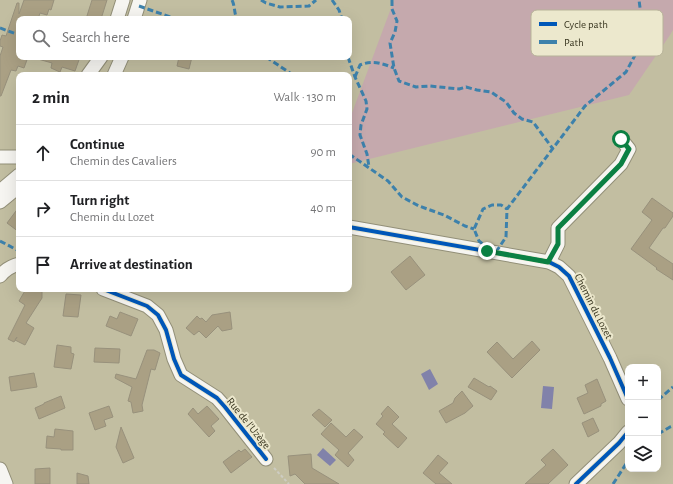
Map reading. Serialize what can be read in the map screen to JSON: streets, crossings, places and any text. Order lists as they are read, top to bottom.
{
  "streets": {
    "street": ["Chemin du Lozet", "Rue de l'Uzège"]
  },
  "legend": ["Cycle path", "Path"],
  "page": {
    "search": "Search here",
    "heading": ["2 min", "Walk · 130 m"],
    "list": [
      ["Continue", "Chemin des Cavaliers", "90 m"],
      ["Turn right", "Chemin du Lozet", "40 m"],
      "Arrive at destination"
    ],
    "map_buttons": ["+", "−"]
  }
}
